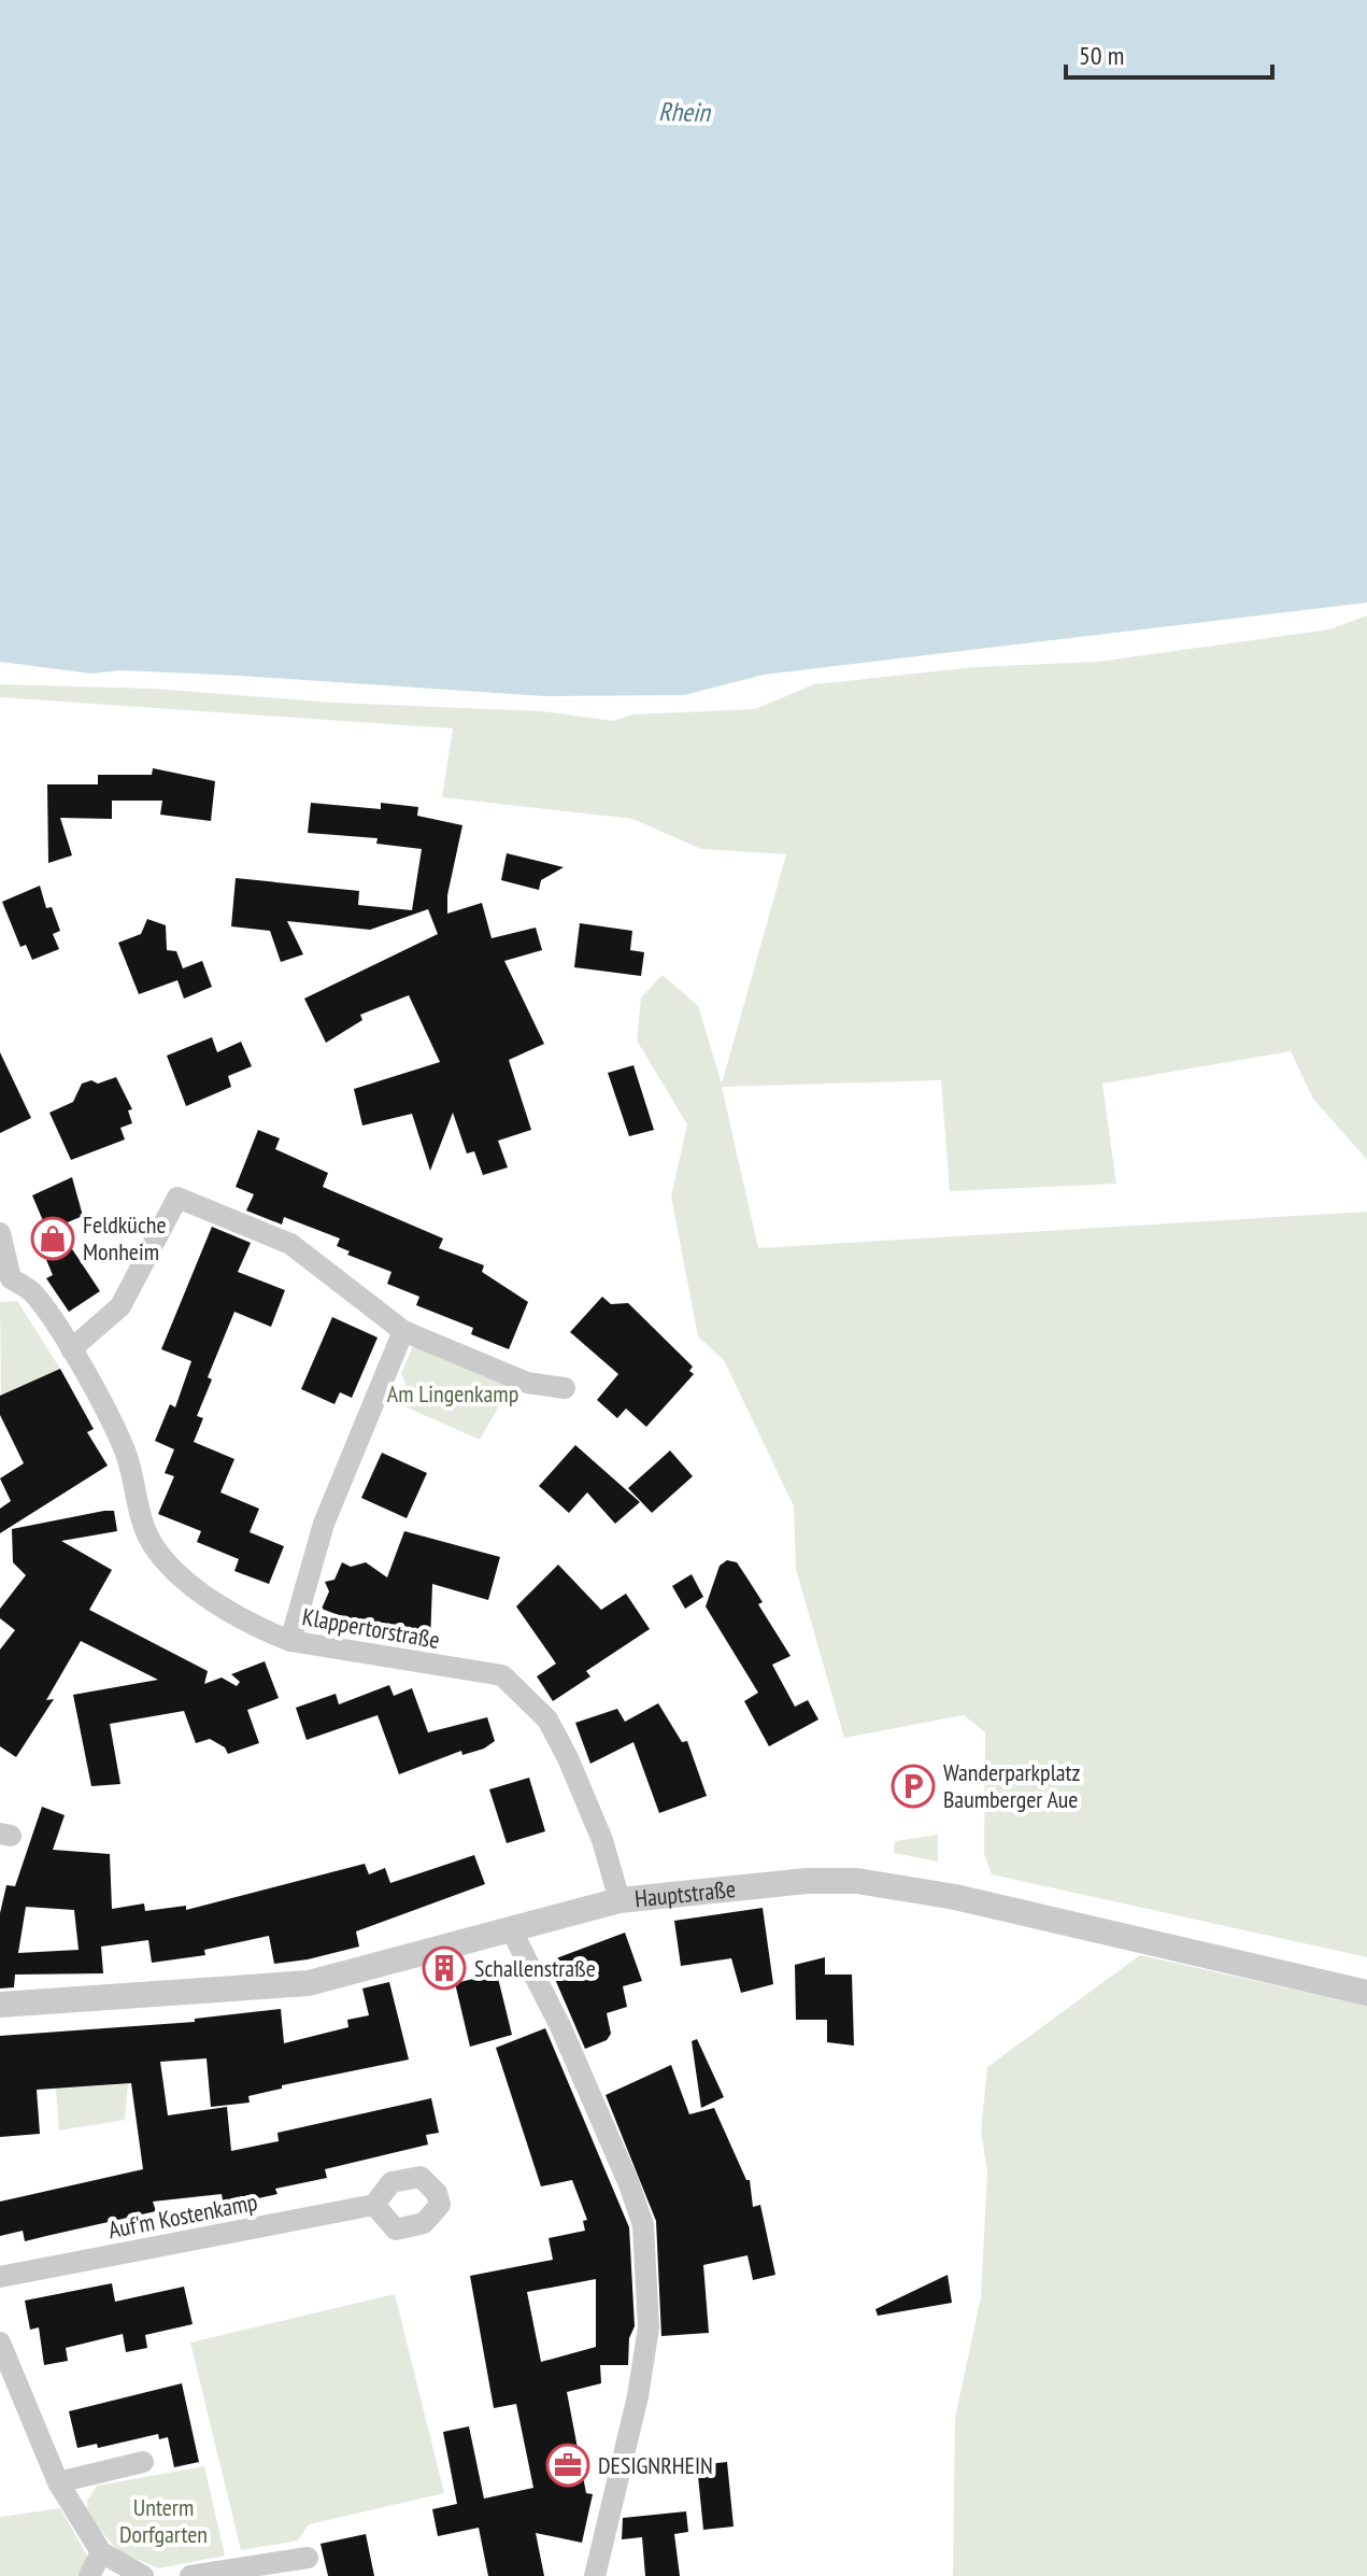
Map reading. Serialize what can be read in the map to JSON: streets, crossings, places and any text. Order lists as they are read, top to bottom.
{
  "streets": {
    "street": ["Klappertorstraße", "Hauptstraße", "Auf'm Kostenkamp"]
  },
  "crossings": [
    ["Klappertorstraße", "Hauptstraße"]
  ],
  "water": ["Rhein"],
  "parks": ["Am Lingenkamp", "Unterm Dorfgarten"],
  "places": {
    "shop": ["Feldküche Monheim"],
    "parking": ["Wanderparkplatz Baumberger Aue"],
    "building": ["Schallenstraße"],
    "office": ["DESIGNRHEIN"]
  },
  "scale_bar": "50 m"
}
